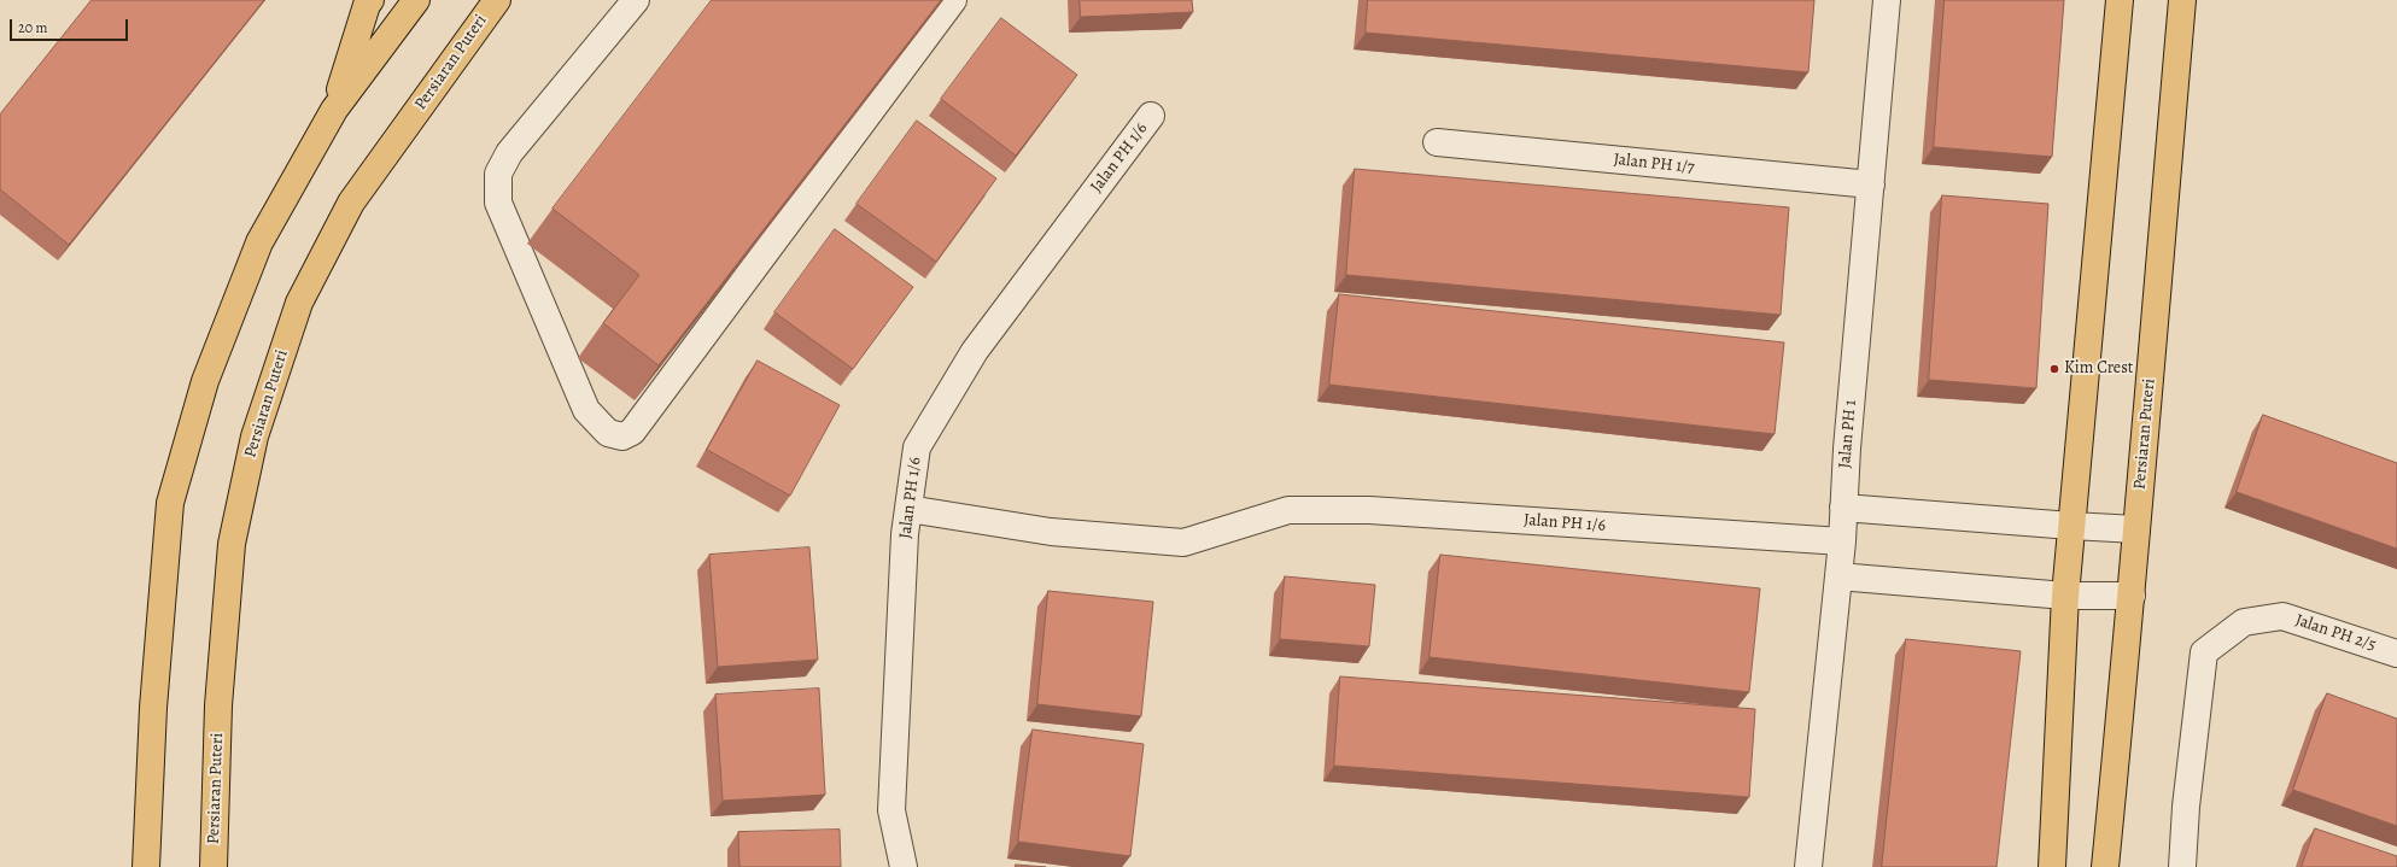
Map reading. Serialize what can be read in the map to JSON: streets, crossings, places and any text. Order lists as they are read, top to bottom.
{
  "streets": {
    "main road": ["Persiaran Puteri"],
    "street": [
      "Jalan PH 1/6",
      "Jalan PH 1/7",
      "Jalan PH 1",
      "Jalan PH 2/5"
    ]
  },
  "crossings": [
    ["Jalan PH 1/6", "Jalan PH 1"],
    ["Jalan PH 1/7", "Jalan PH 1"]
  ],
  "places": ["Kim Crest"],
  "scale_bar": "20 m"
}
